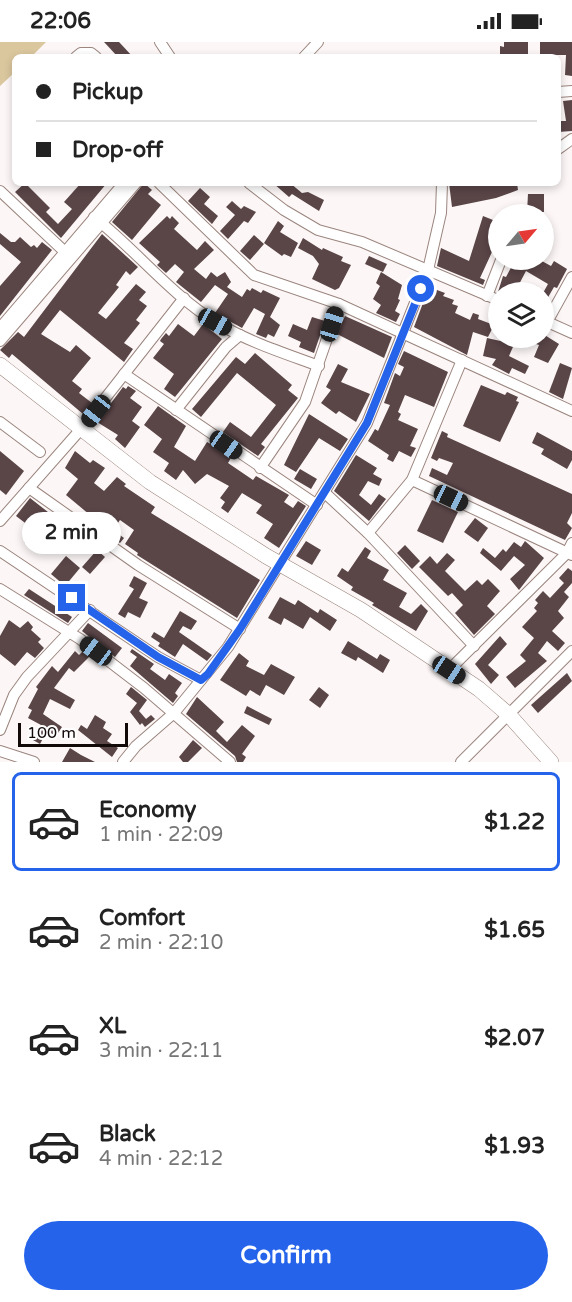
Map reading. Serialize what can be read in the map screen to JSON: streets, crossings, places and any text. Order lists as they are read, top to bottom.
{
  "scale_bar": "100 m",
  "north": "top right",
  "page": {
    "status": "22:06",
    "banner": ["Pickup", "Drop-off"],
    "bubble": "2 min",
    "scale": "100 m",
    "list": [
      {
        "name": "Economy",
        "note": "1 min · 22:09",
        "value": "$1.22"
      },
      {
        "name": "Comfort",
        "note": "2 min · 22:10",
        "value": "$1.65"
      },
      {
        "name": "XL",
        "note": "3 min · 22:11",
        "value": "$2.07"
      },
      {
        "name": "Black",
        "note": "4 min · 22:12",
        "value": "$1.93"
      }
    ],
    "buttons": "Confirm"
  }
}
